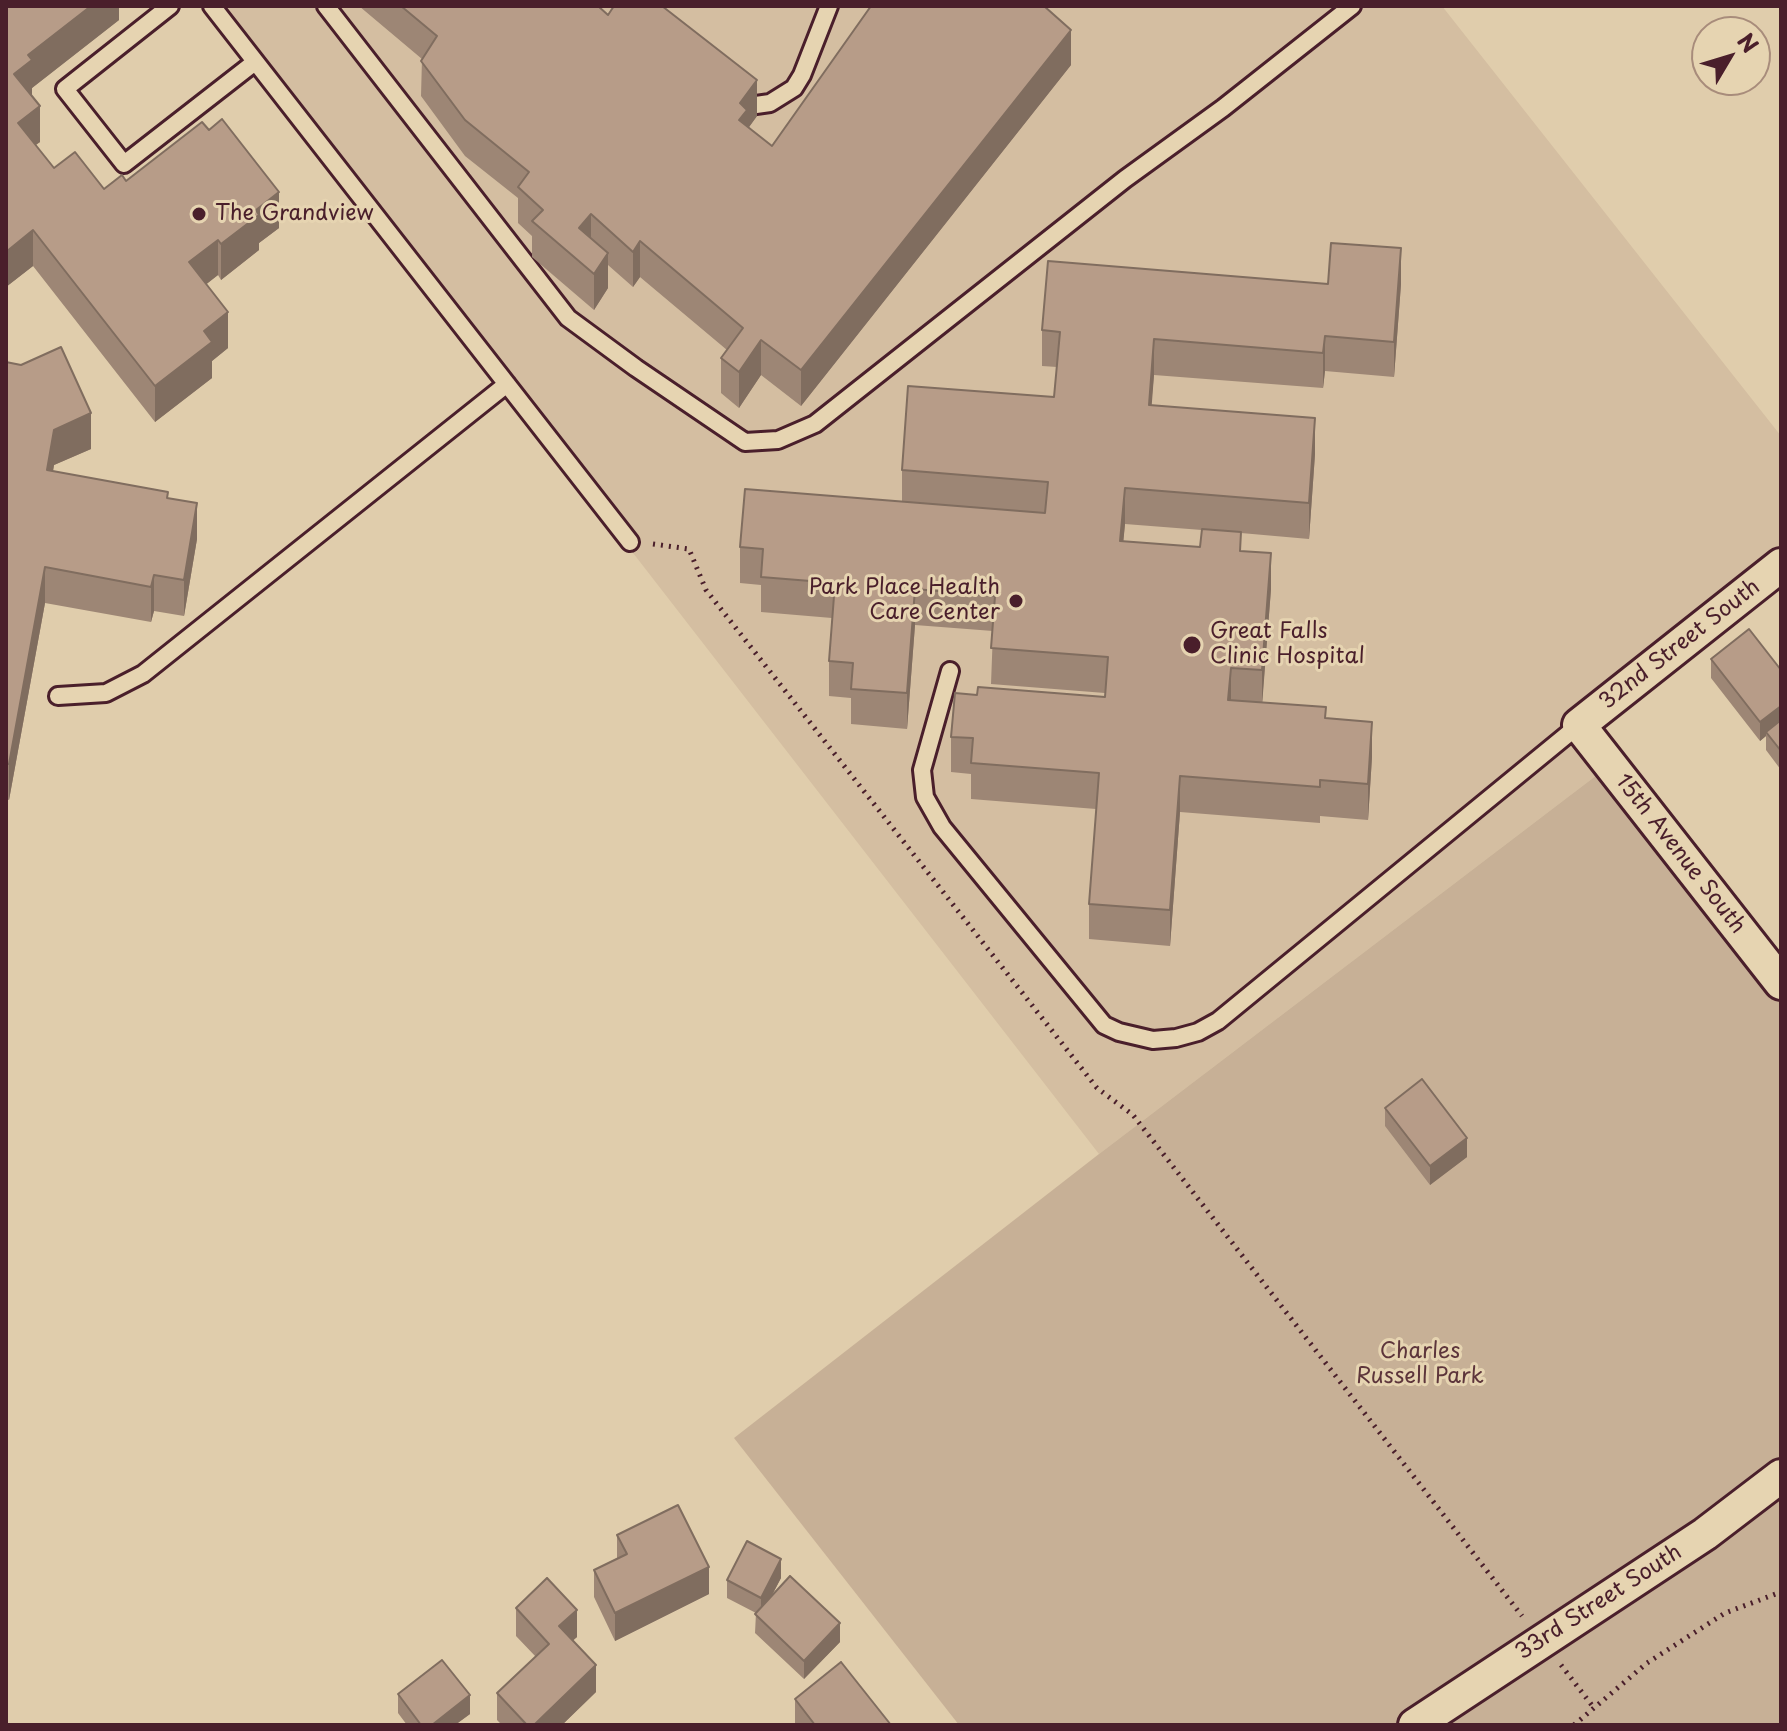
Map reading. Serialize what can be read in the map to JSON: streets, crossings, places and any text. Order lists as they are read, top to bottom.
{
  "streets": {
    "street": ["32nd Street South", "15th Avenue South", "33rd Street South"]
  },
  "crossings": [
    ["32nd Street South", "15th Avenue South"]
  ],
  "parks": ["Charles Russell Park"],
  "places": ["The Grandview", "Park Place Health Care Center", "Great Falls Clinic Hospital"],
  "north": "top right"
}
